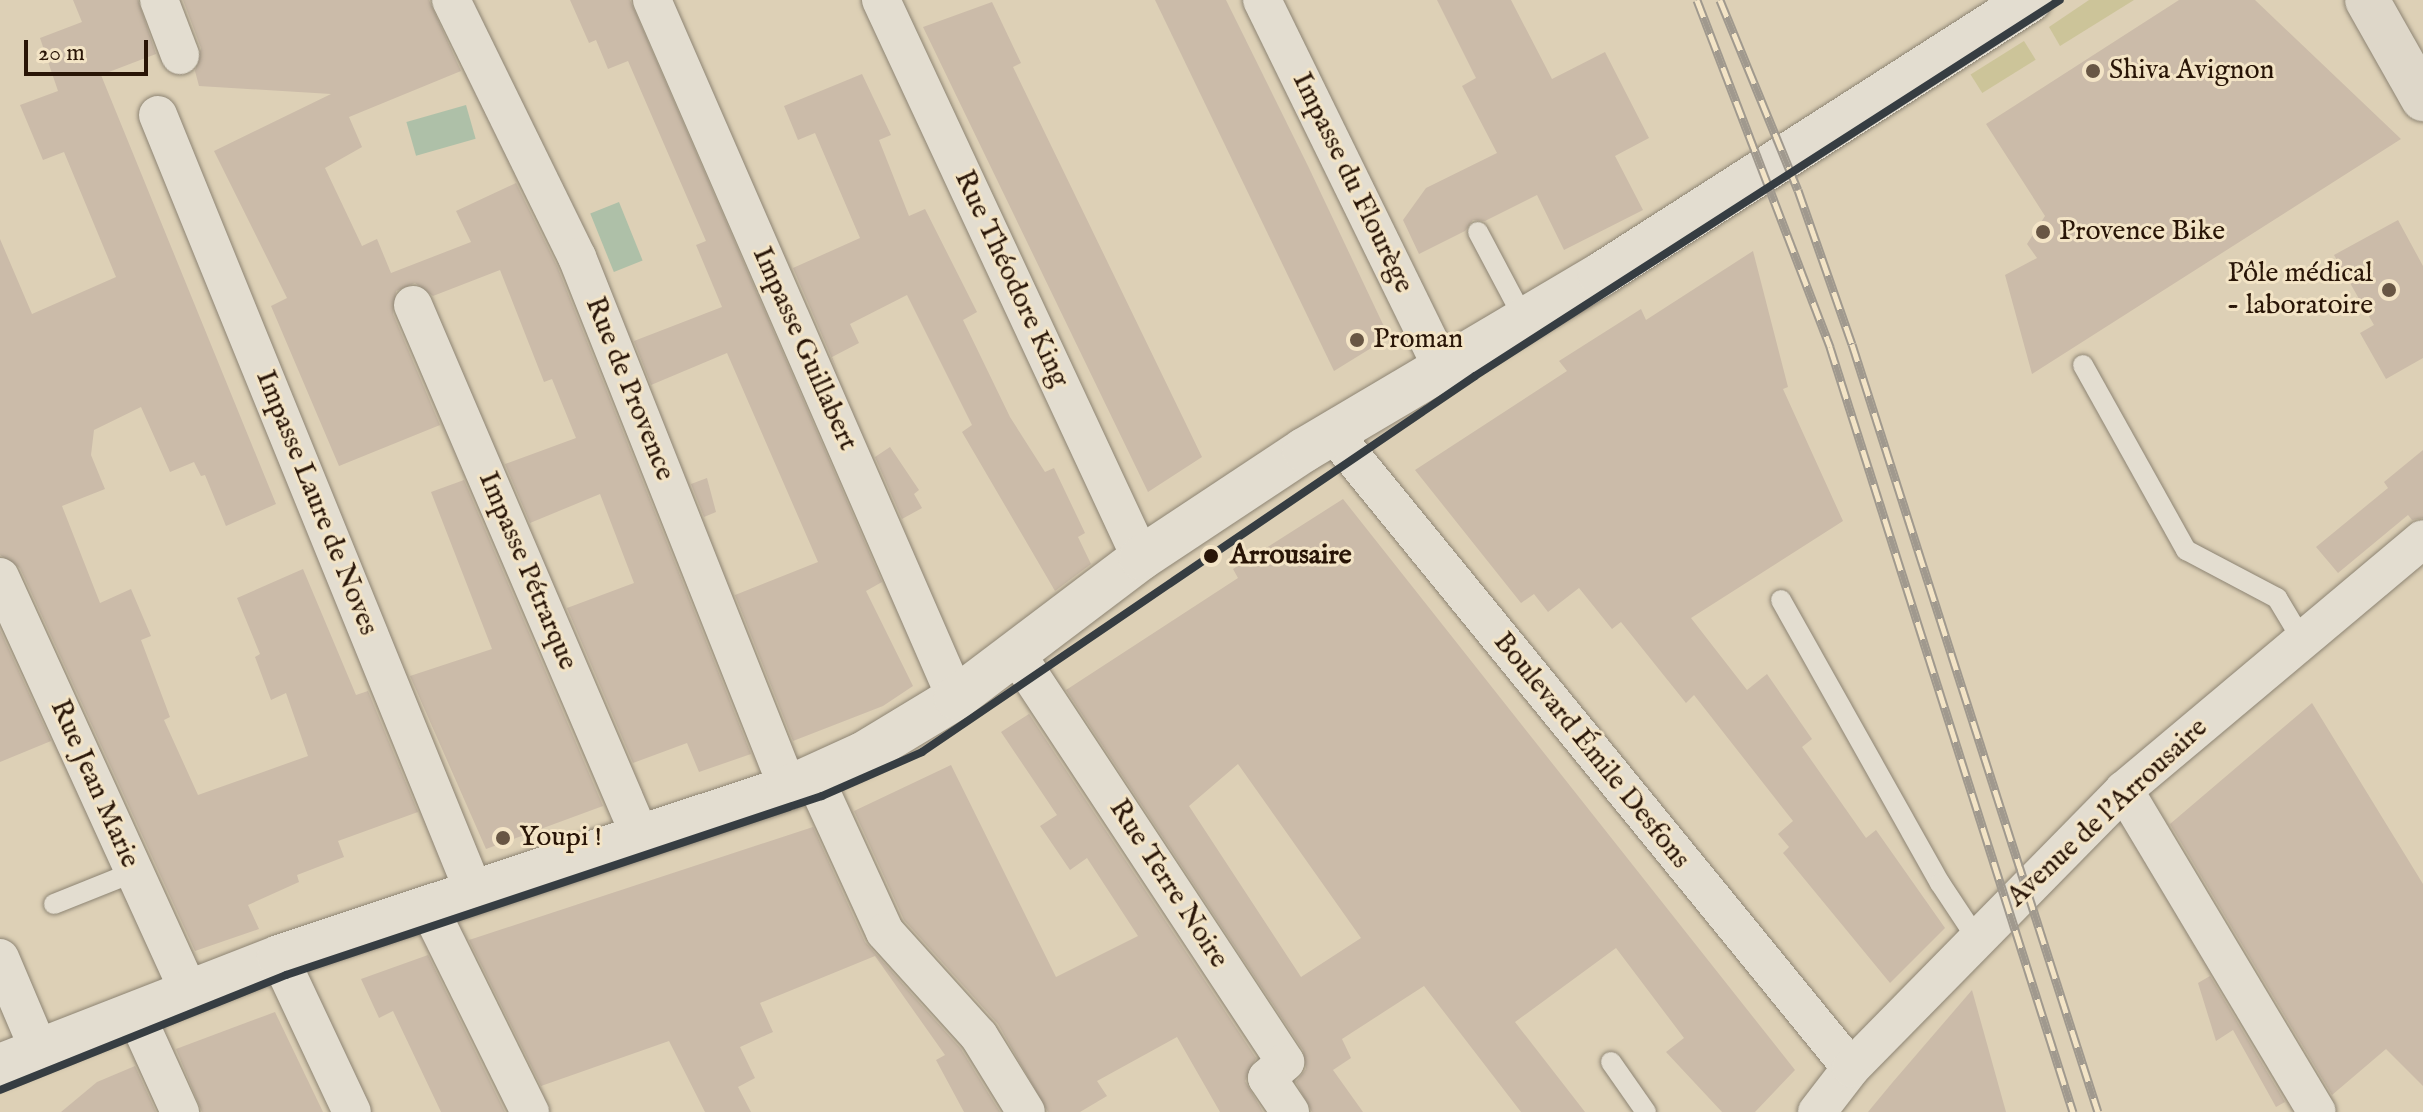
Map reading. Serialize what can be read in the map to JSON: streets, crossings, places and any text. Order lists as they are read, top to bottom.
{
  "streets": {
    "street": [
      "Impasse du Flourège",
      "Rue Théodore King",
      "Impasse Guillabert",
      "Rue de Provence",
      "Impasse Laure de Noves",
      "Impasse Pétrarque",
      "Boulevard Émile Desfons",
      "Rue Jean Marie",
      "Avenue de l'Arrousaire",
      "Rue Terre Noire"
    ]
  },
  "crossings": [
    ["Boulevard Émile Desfons", "Avenue de l'Arrousaire"]
  ],
  "places": [
    "Shiva Avignon",
    "Provence Bike",
    "Pôle médical - laboratoire",
    "Proman",
    "Arrousaire",
    "Youpi !"
  ],
  "scale_bar": "20 m"
}
